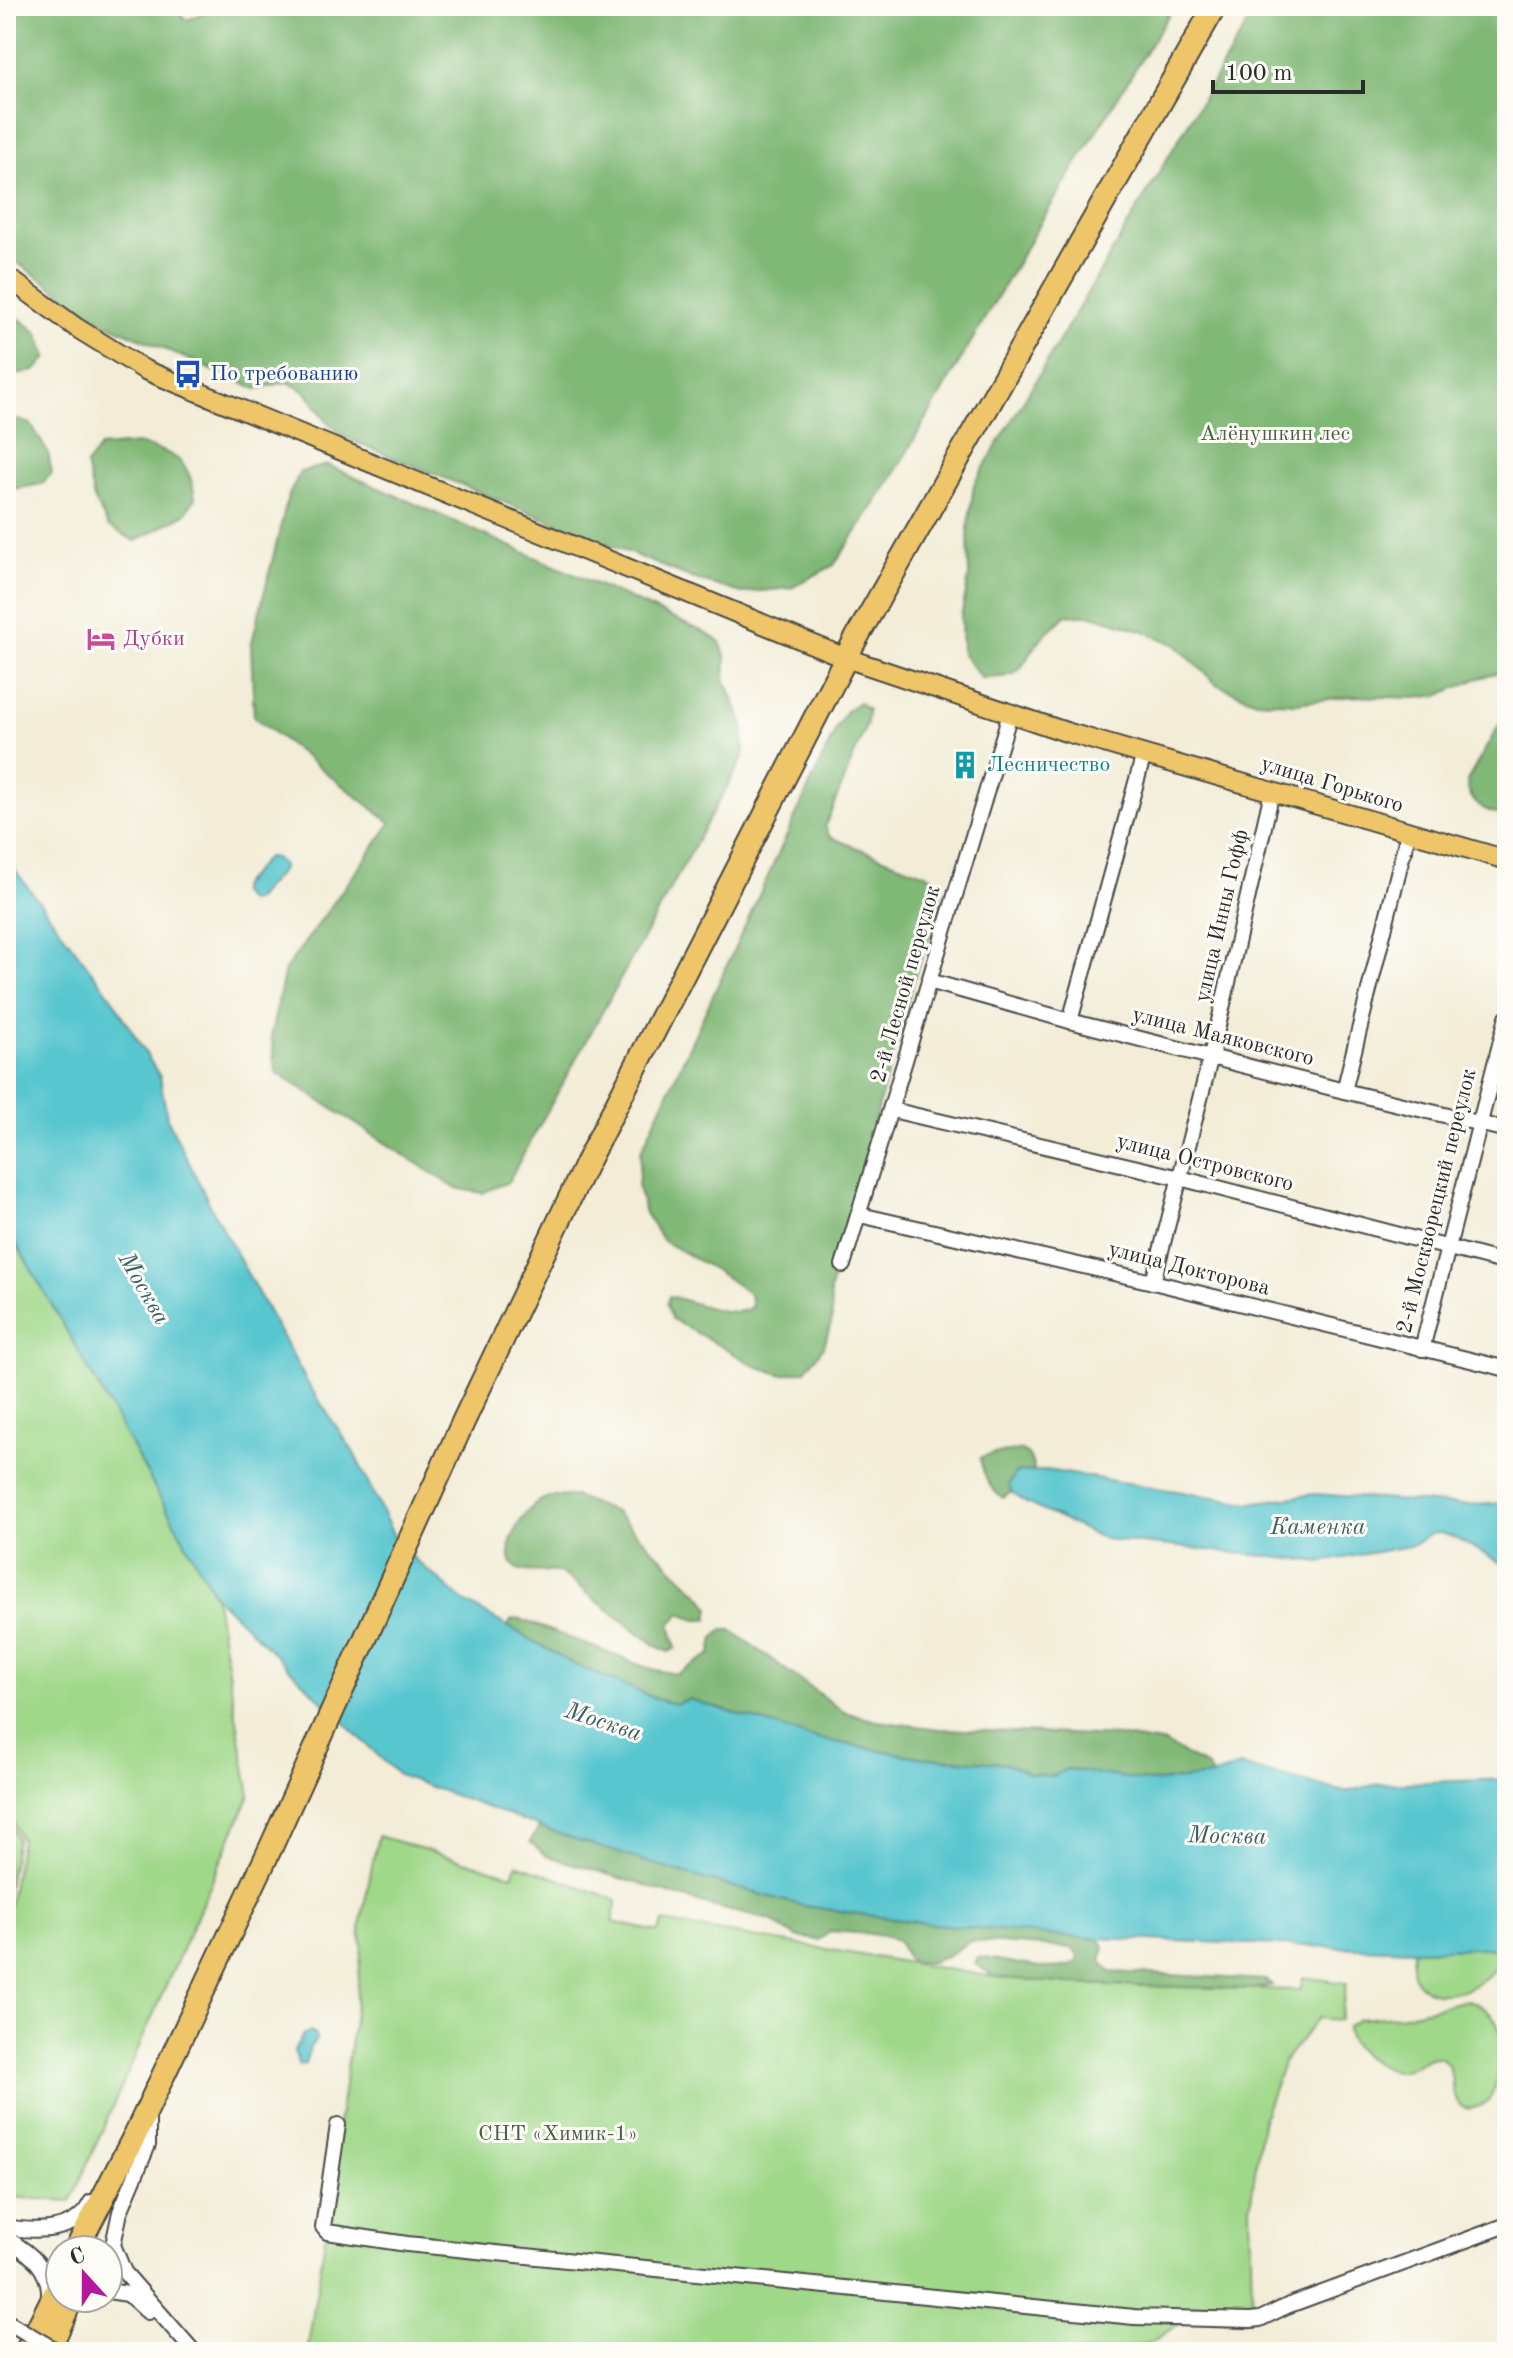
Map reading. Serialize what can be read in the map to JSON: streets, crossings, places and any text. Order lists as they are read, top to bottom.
{
  "streets": {
    "main road": ["улица Горького"],
    "street": [
      "улица Инны Гофф",
      "2-й Лесной переулок",
      "улица Маяковского",
      "улица Островского",
      "2-й Москворецкий переулок",
      "улица Докторова"
    ]
  },
  "crossings": [
    ["улица Горького", "улица Инны Гофф"],
    ["улица Горького", "2-й Лесной переулок"],
    ["улица Инны Гофф", "улица Маяковского"],
    ["улица Инны Гофф", "улица Островского"],
    ["улица Инны Гофф", "улица Докторова"],
    ["2-й Лесной переулок", "улица Маяковского"],
    ["2-й Лесной переулок", "улица Островского"],
    ["2-й Лесной переулок", "улица Докторова"],
    ["улица Маяковского", "2-й Москворецкий переулок"],
    ["улица Островского", "2-й Москворецкий переулок"],
    ["2-й Москворецкий переулок", "улица Докторова"]
  ],
  "water": ["Москва", "Каменка"],
  "parks": ["Алёнушкин лес", "СНТ «Химик-1»"],
  "places": {
    "bus stop": ["По требованию"],
    "hotel": ["Дубки"],
    "building": ["Лесничество"]
  },
  "scale_bar": "100 m",
  "north": "top"
}
